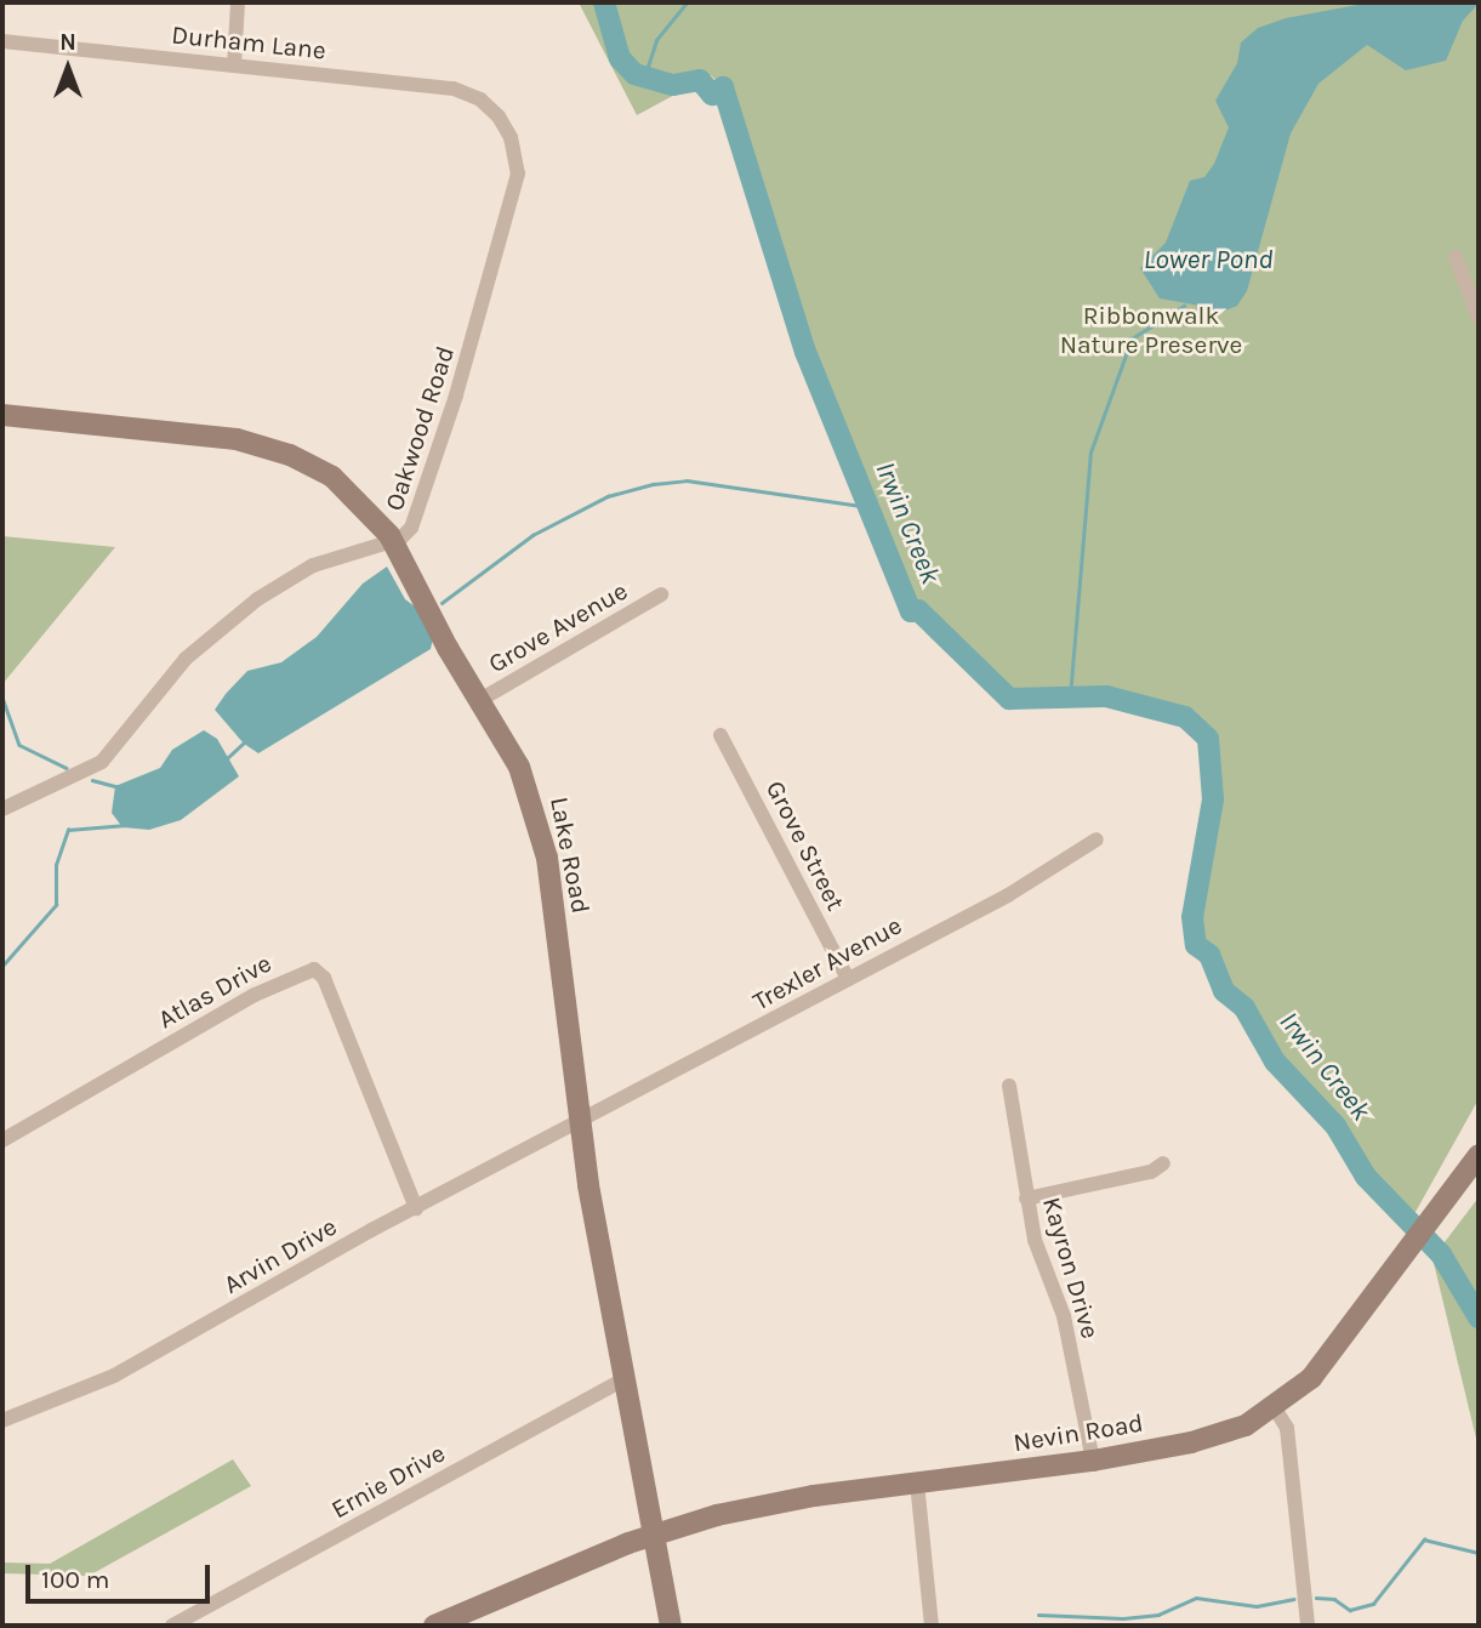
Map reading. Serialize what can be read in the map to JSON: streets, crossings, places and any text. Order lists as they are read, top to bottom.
{
  "streets": {
    "street": [
      "Durham Lane",
      "Oakwood Road",
      "Grove Avenue",
      "Grove Street",
      "Lake Road",
      "Trexler Avenue",
      "Atlas Drive",
      "Arvin Drive",
      "Kayron Drive",
      "Nevin Road",
      "Ernie Drive"
    ]
  },
  "crossings": [
    ["Durham Lane", "Oakwood Road"],
    ["Oakwood Road", "Lake Road"],
    ["Grove Avenue", "Lake Road"],
    ["Grove Street", "Trexler Avenue"],
    ["Lake Road", "Trexler Avenue"],
    ["Lake Road", "Arvin Drive"],
    ["Lake Road", "Nevin Road"],
    ["Lake Road", "Ernie Drive"],
    ["Trexler Avenue", "Arvin Drive"],
    ["Atlas Drive", "Arvin Drive"],
    ["Kayron Drive", "Nevin Road"]
  ],
  "water": ["Lower Pond", "Irwin Creek"],
  "parks": ["Ribbonwalk Nature Preserve"],
  "scale_bar": "100 m",
  "north": "top"
}
